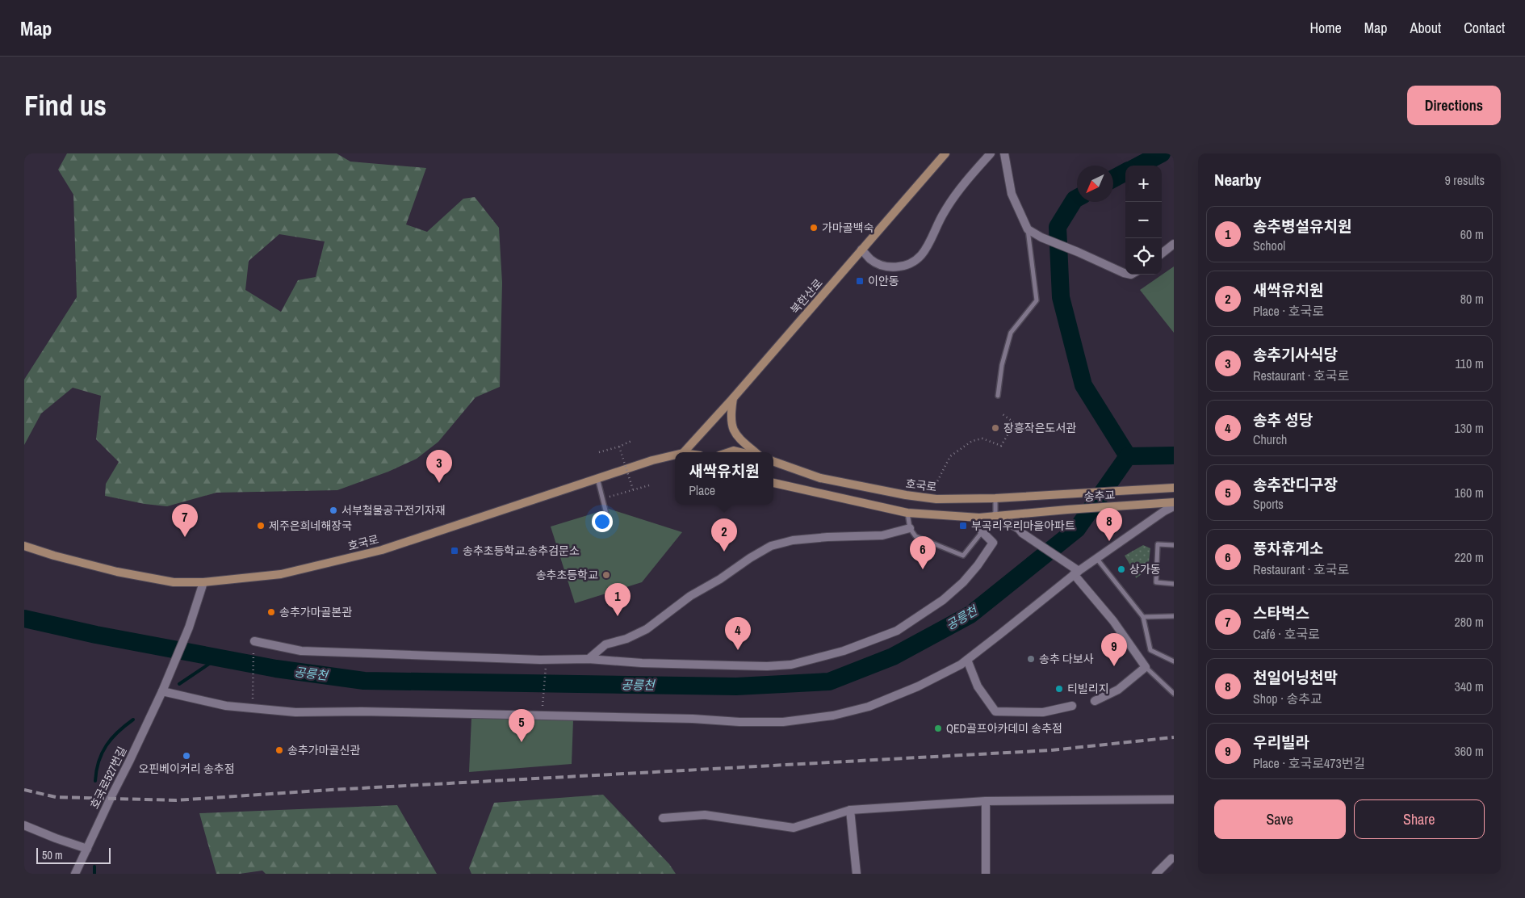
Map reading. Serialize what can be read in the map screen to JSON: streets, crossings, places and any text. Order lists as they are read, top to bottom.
{
  "streets": {
    "street": [
      "북한산로",
      "호국로",
      "송추교",
      "호국로527번길"
    ]
  },
  "crossings": [
    ["호국로", "송추교"],
    ["호국로", "호국로527번길"]
  ],
  "water": ["공릉천"],
  "places": {
    "other": [
      "가마골백숙",
      "장흥작은도서관",
      "서부철물공구전기자재",
      "제주은희네해장국",
      "상가동",
      "송추초등학교",
      "송추가마골본관",
      "송추 다보사",
      "티빌리지",
      "QED골프아카데미 송추점",
      "송추가마골신관",
      "오핀베이커리 송추점"
    ],
    "transit": ["이안동", "부곡리우리마을아파트", "송추초등학교.송추검문소"]
  },
  "scale_bar": "50 m",
  "north": "bottom left",
  "page": {
    "header": "Map",
    "nav": [
      "Home",
      "Map",
      "About",
      "Contact"
    ],
    "buttons": [
      "Directions",
      ["Save", "Share"]
    ],
    "title": "Find us",
    "heading": ["Nearby", "9 results"],
    "map_buttons": ["+", "−"],
    "list": [
      {
        "mark": "1",
        "name": "송추병설유치원",
        "note": "School",
        "value": "60 m"
      },
      {
        "mark": "2",
        "name": "새싹유치원",
        "note": "Place · 호국로",
        "value": "80 m"
      },
      {
        "mark": "3",
        "name": "송추기사식당",
        "note": "Restaurant · 호국로",
        "value": "110 m"
      },
      {
        "mark": "4",
        "name": "송추 성당",
        "note": "Church",
        "value": "130 m"
      },
      {
        "mark": "5",
        "name": "송추잔디구장",
        "note": "Sports",
        "value": "160 m"
      },
      {
        "mark": "6",
        "name": "풍차휴게소",
        "note": "Restaurant · 호국로",
        "value": "220 m"
      },
      {
        "mark": "7",
        "name": "스타벅스",
        "note": "Café · 호국로",
        "value": "280 m"
      },
      {
        "mark": "8",
        "name": "천일어닝천막",
        "note": "Shop · 송추교",
        "value": "340 m"
      },
      {
        "mark": "9",
        "name": "우리빌라",
        "note": "Place · 호국로473번길",
        "value": "360 m"
      }
    ],
    "pins": [
      "3",
      "7",
      "8",
      "2",
      "6",
      "1",
      "4",
      "9",
      "5"
    ],
    "popup": ["새싹유치원", "Place"],
    "scale": "50 m"
  }
}
